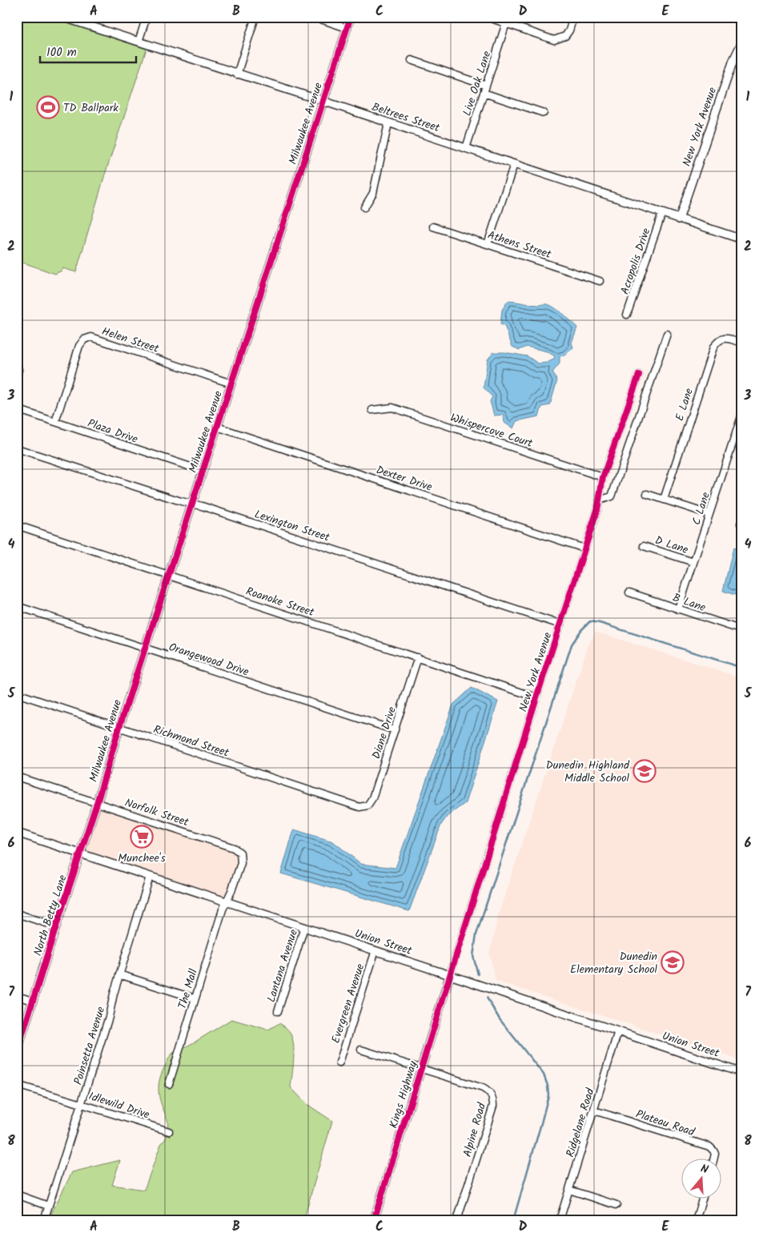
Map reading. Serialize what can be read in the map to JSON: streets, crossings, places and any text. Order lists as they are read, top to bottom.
{
  "streets": {
    "street": [
      "Live Oak Lane",
      "Beltrees Street",
      "Milwaukee Avenue",
      "New York Avenue",
      "Athens Street",
      "Acropolis Drive",
      "Helen Street",
      "E Lane",
      "Whispercove Court",
      "Plaza Drive",
      "Dexter Drive",
      "C Lane",
      "Lexington Street",
      "D Lane",
      "Roanoke Street",
      "B Lane",
      "Orangewood Drive",
      "Diane Drive",
      "Richmond Street",
      "Norfolk Street",
      "North Betty Lane",
      "Union Street",
      "Lantana Avenue",
      "The Mall",
      "Evergreen Avenue",
      "Poinsetta Avenue",
      "Kings Highway",
      "Idlewild Drive",
      "Ridgelane Road",
      "Plateau Road",
      "Alpine Road"
    ]
  },
  "crossings": [
    ["Live Oak Lane", "Beltrees Street"],
    ["Beltrees Street", "Milwaukee Avenue"],
    ["Beltrees Street", "New York Avenue"],
    ["Beltrees Street", "Acropolis Drive"],
    ["Milwaukee Avenue", "Helen Street"],
    ["Milwaukee Avenue", "Plaza Drive"],
    ["Milwaukee Avenue", "Dexter Drive"],
    ["Milwaukee Avenue", "Lexington Street"],
    ["Milwaukee Avenue", "Roanoke Street"],
    ["Milwaukee Avenue", "Orangewood Drive"],
    ["Milwaukee Avenue", "Richmond Street"],
    ["Milwaukee Avenue", "Norfolk Street"],
    ["Milwaukee Avenue", "North Betty Lane"],
    ["Milwaukee Avenue", "Union Street"],
    ["New York Avenue", "Whispercove Court"],
    ["New York Avenue", "Dexter Drive"],
    ["New York Avenue", "Lexington Street"],
    ["New York Avenue", "Roanoke Street"],
    ["New York Avenue", "Union Street"],
    ["New York Avenue", "Kings Highway"],
    ["Helen Street", "Plaza Drive"],
    ["C Lane", "D Lane"],
    ["C Lane", "B Lane"],
    ["Roanoke Street", "Diane Drive"],
    ["Orangewood Drive", "Diane Drive"],
    ["Diane Drive", "Richmond Street"],
    ["Norfolk Street", "Union Street"],
    ["Norfolk Street", "The Mall"],
    ["North Betty Lane", "Union Street"],
    ["Union Street", "Lantana Avenue"],
    ["Union Street", "The Mall"],
    ["Union Street", "Evergreen Avenue"],
    ["Union Street", "Poinsetta Avenue"],
    ["Union Street", "Kings Highway"],
    ["Union Street", "Ridgelane Road"],
    ["Poinsetta Avenue", "Idlewild Drive"],
    ["Kings Highway", "Alpine Road"],
    ["Ridgelane Road", "Plateau Road"]
  ],
  "places": {
    "sports": ["TD Ballpark"],
    "school or university": ["Dunedin Highland Middle School", "Dunedin Elementary School"],
    "supermarket": ["Munchee's"]
  },
  "scale_bar": "100 m",
  "north": "top",
  "grid": {
    "columns": [
      "A",
      "B",
      "C",
      "D",
      "E"
    ],
    "rows": [
      "1",
      "2",
      "3",
      "4",
      "5",
      "6",
      "7",
      "8"
    ]
  }
}
